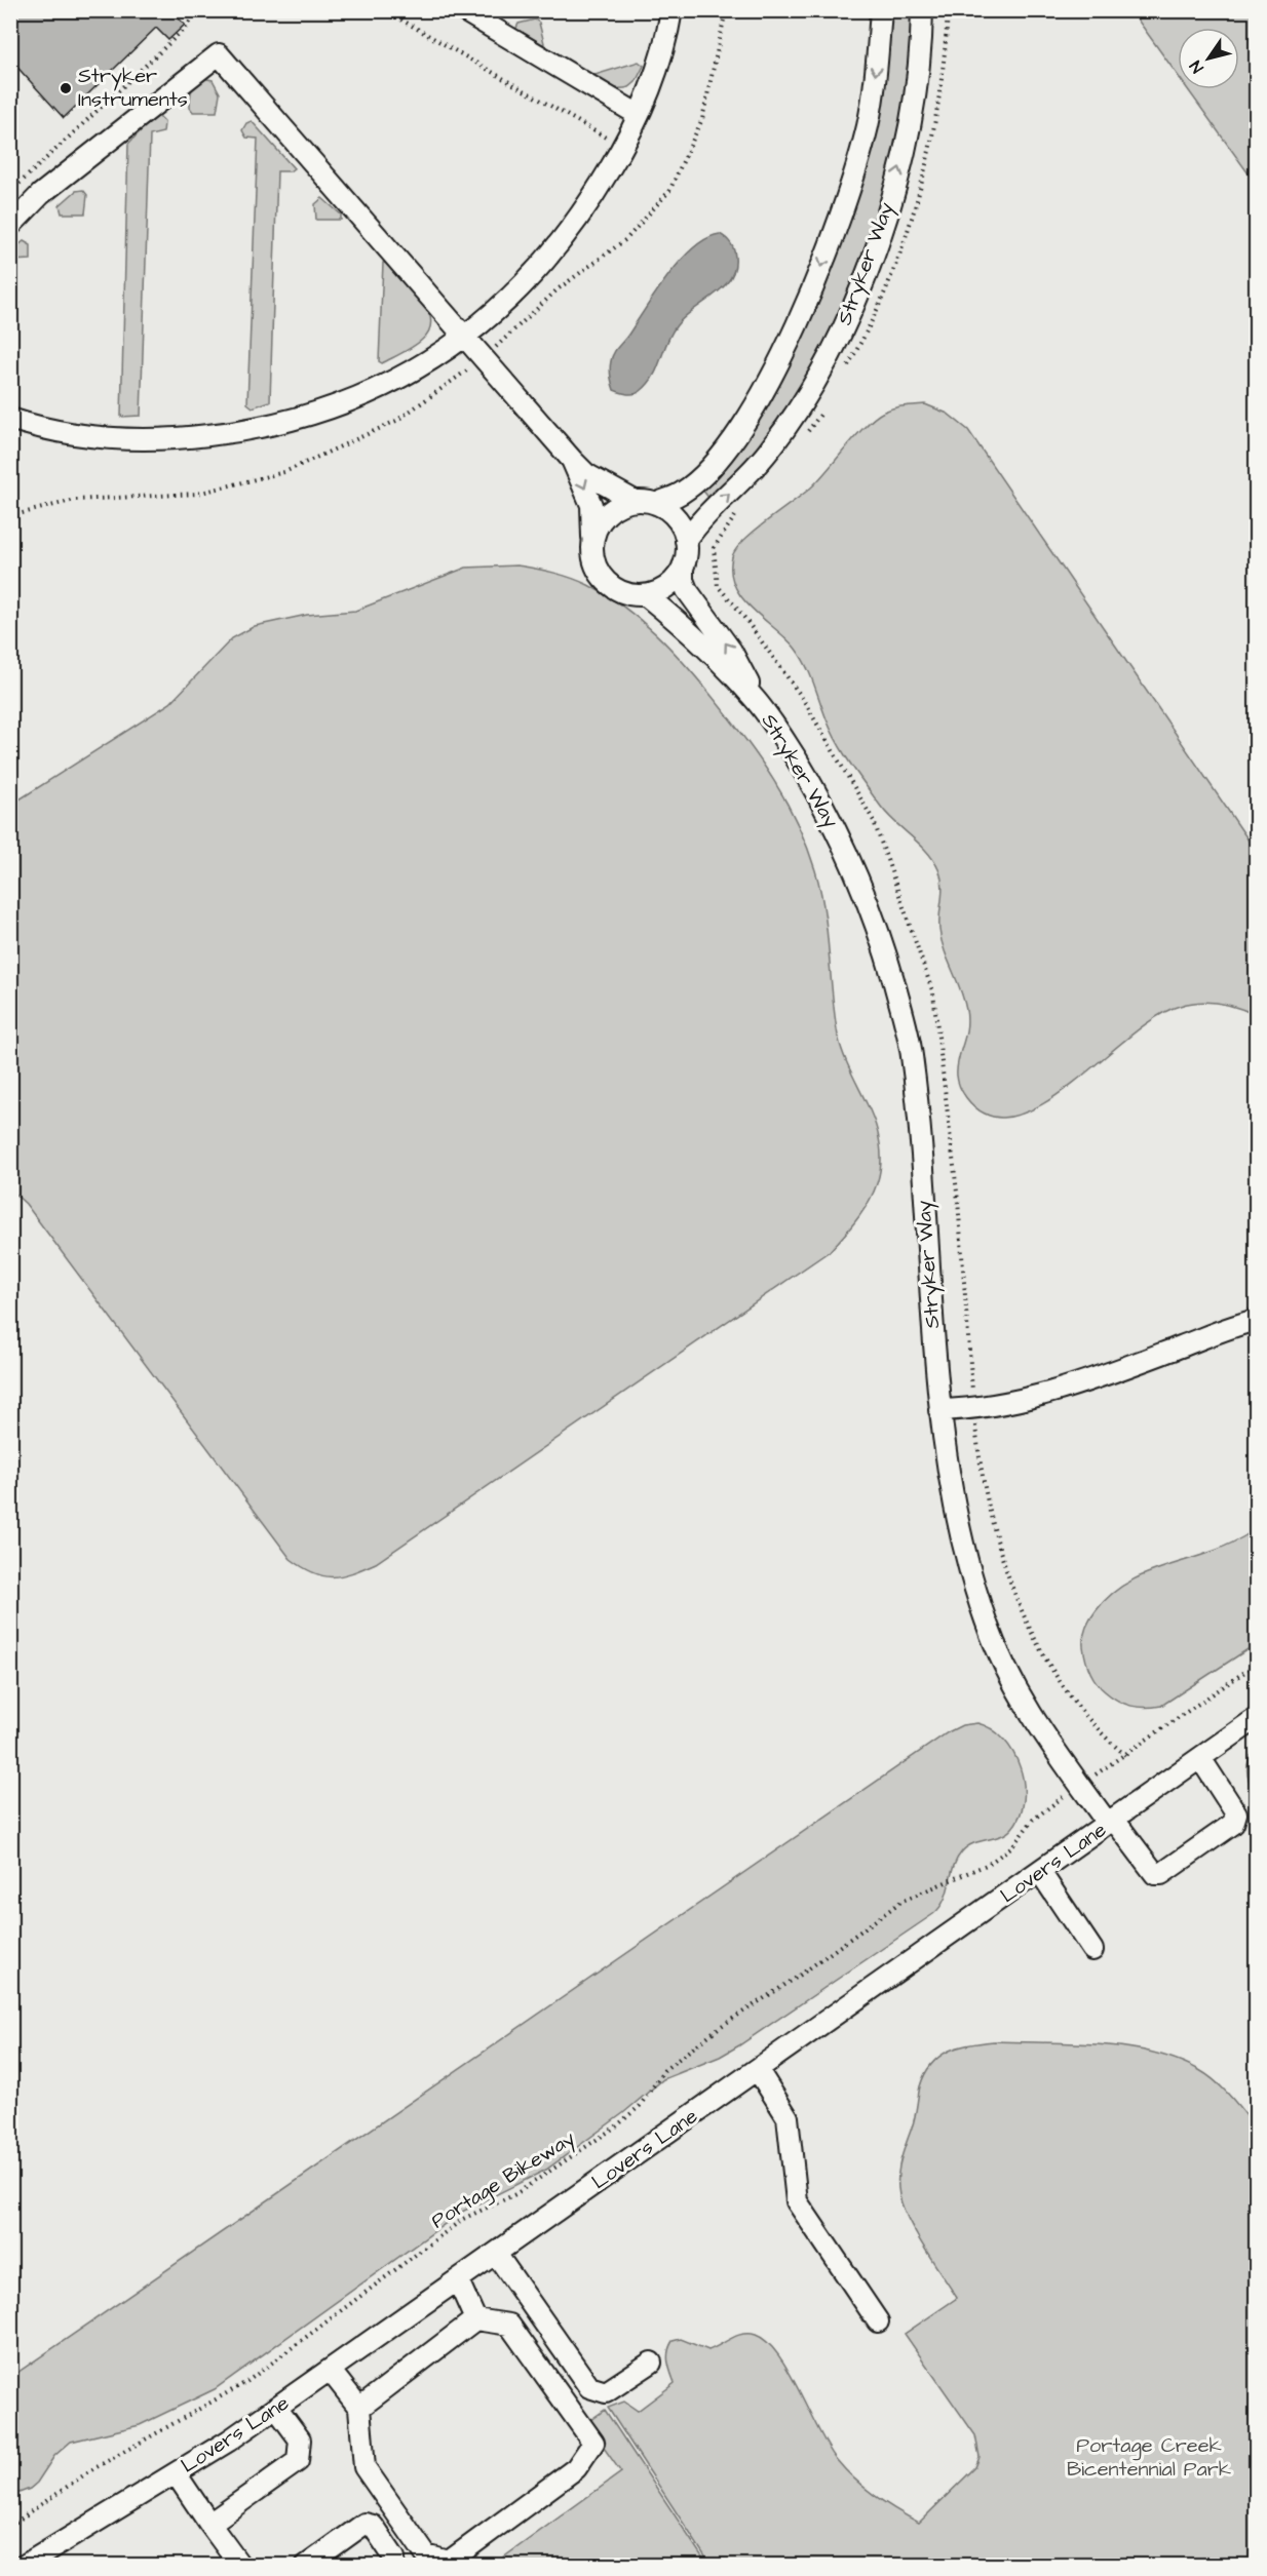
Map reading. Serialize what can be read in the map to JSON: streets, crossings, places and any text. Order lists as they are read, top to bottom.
{
  "streets": {
    "street": ["Stryker Way", "Lovers Lane"],
    "path": ["Portage Bikeway"]
  },
  "crossings": [
    ["Stryker Way", "Lovers Lane"]
  ],
  "parks": ["Portage Creek Bicentennial Park"],
  "places": ["Stryker Instruments"],
  "north": "bottom left"
}
